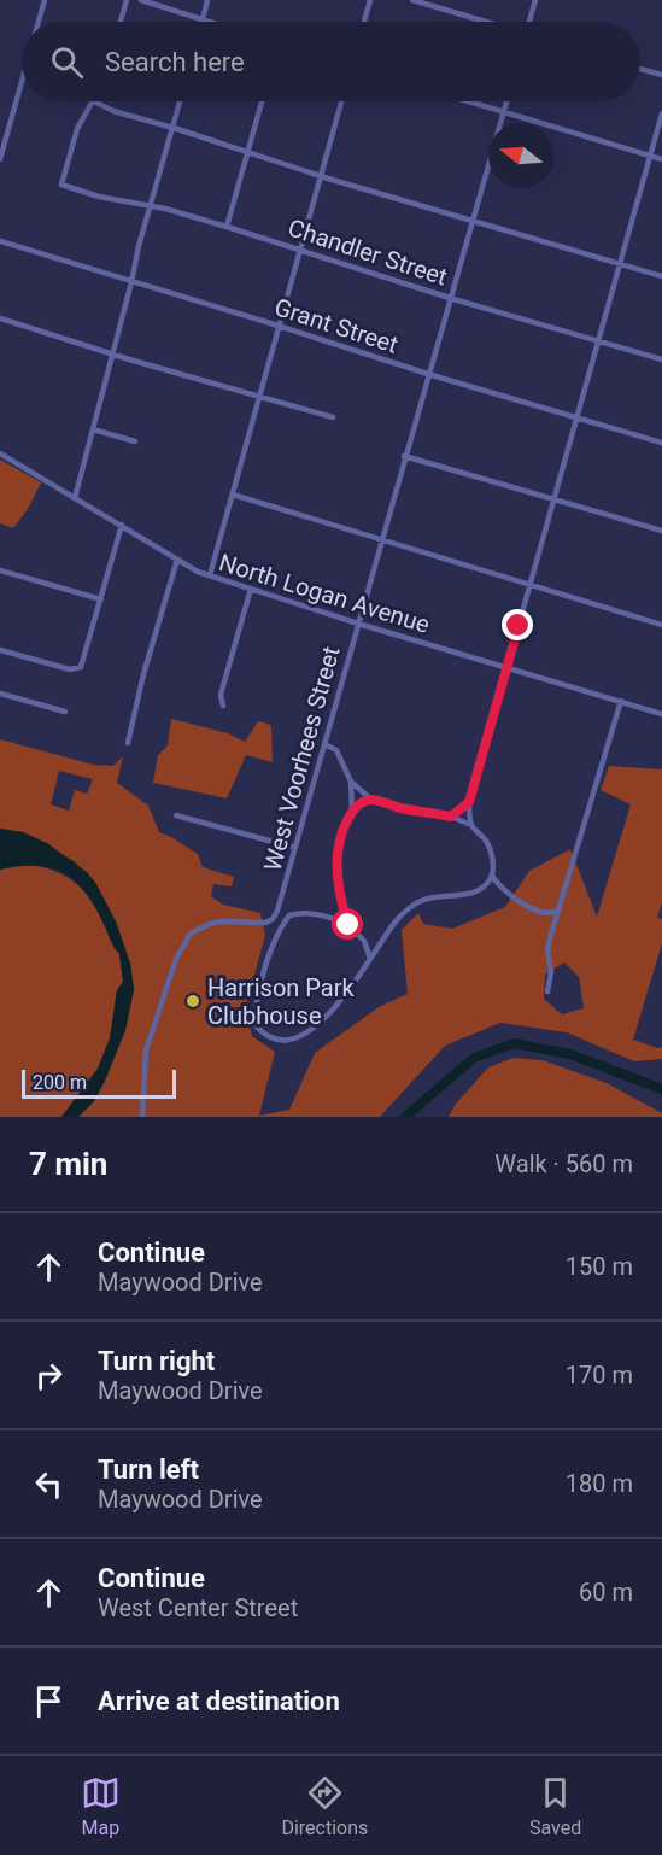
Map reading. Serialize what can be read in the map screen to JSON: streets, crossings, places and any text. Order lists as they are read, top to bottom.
{
  "streets": {
    "street": [
      "Chandler Street",
      "Grant Street",
      "North Logan Avenue",
      "West Voorhees Street"
    ]
  },
  "crossings": [
    ["Chandler Street", "West Voorhees Street"],
    ["Grant Street", "West Voorhees Street"],
    ["North Logan Avenue", "West Voorhees Street"]
  ],
  "places": ["Harrison Park Clubhouse"],
  "scale_bar": "200 m",
  "north": "left",
  "page": {
    "search": "Search here",
    "scale": "200 m",
    "heading": ["7 min", "Walk · 560 m"],
    "list": [
      ["Continue", "Maywood Drive", "150 m"],
      ["Turn right", "Maywood Drive", "170 m"],
      ["Turn left", "Maywood Drive", "180 m"],
      ["Continue", "West Center Street", "60 m"],
      "Arrive at destination"
    ],
    "nav": ["Map", "Directions", "Saved"]
  }
}
